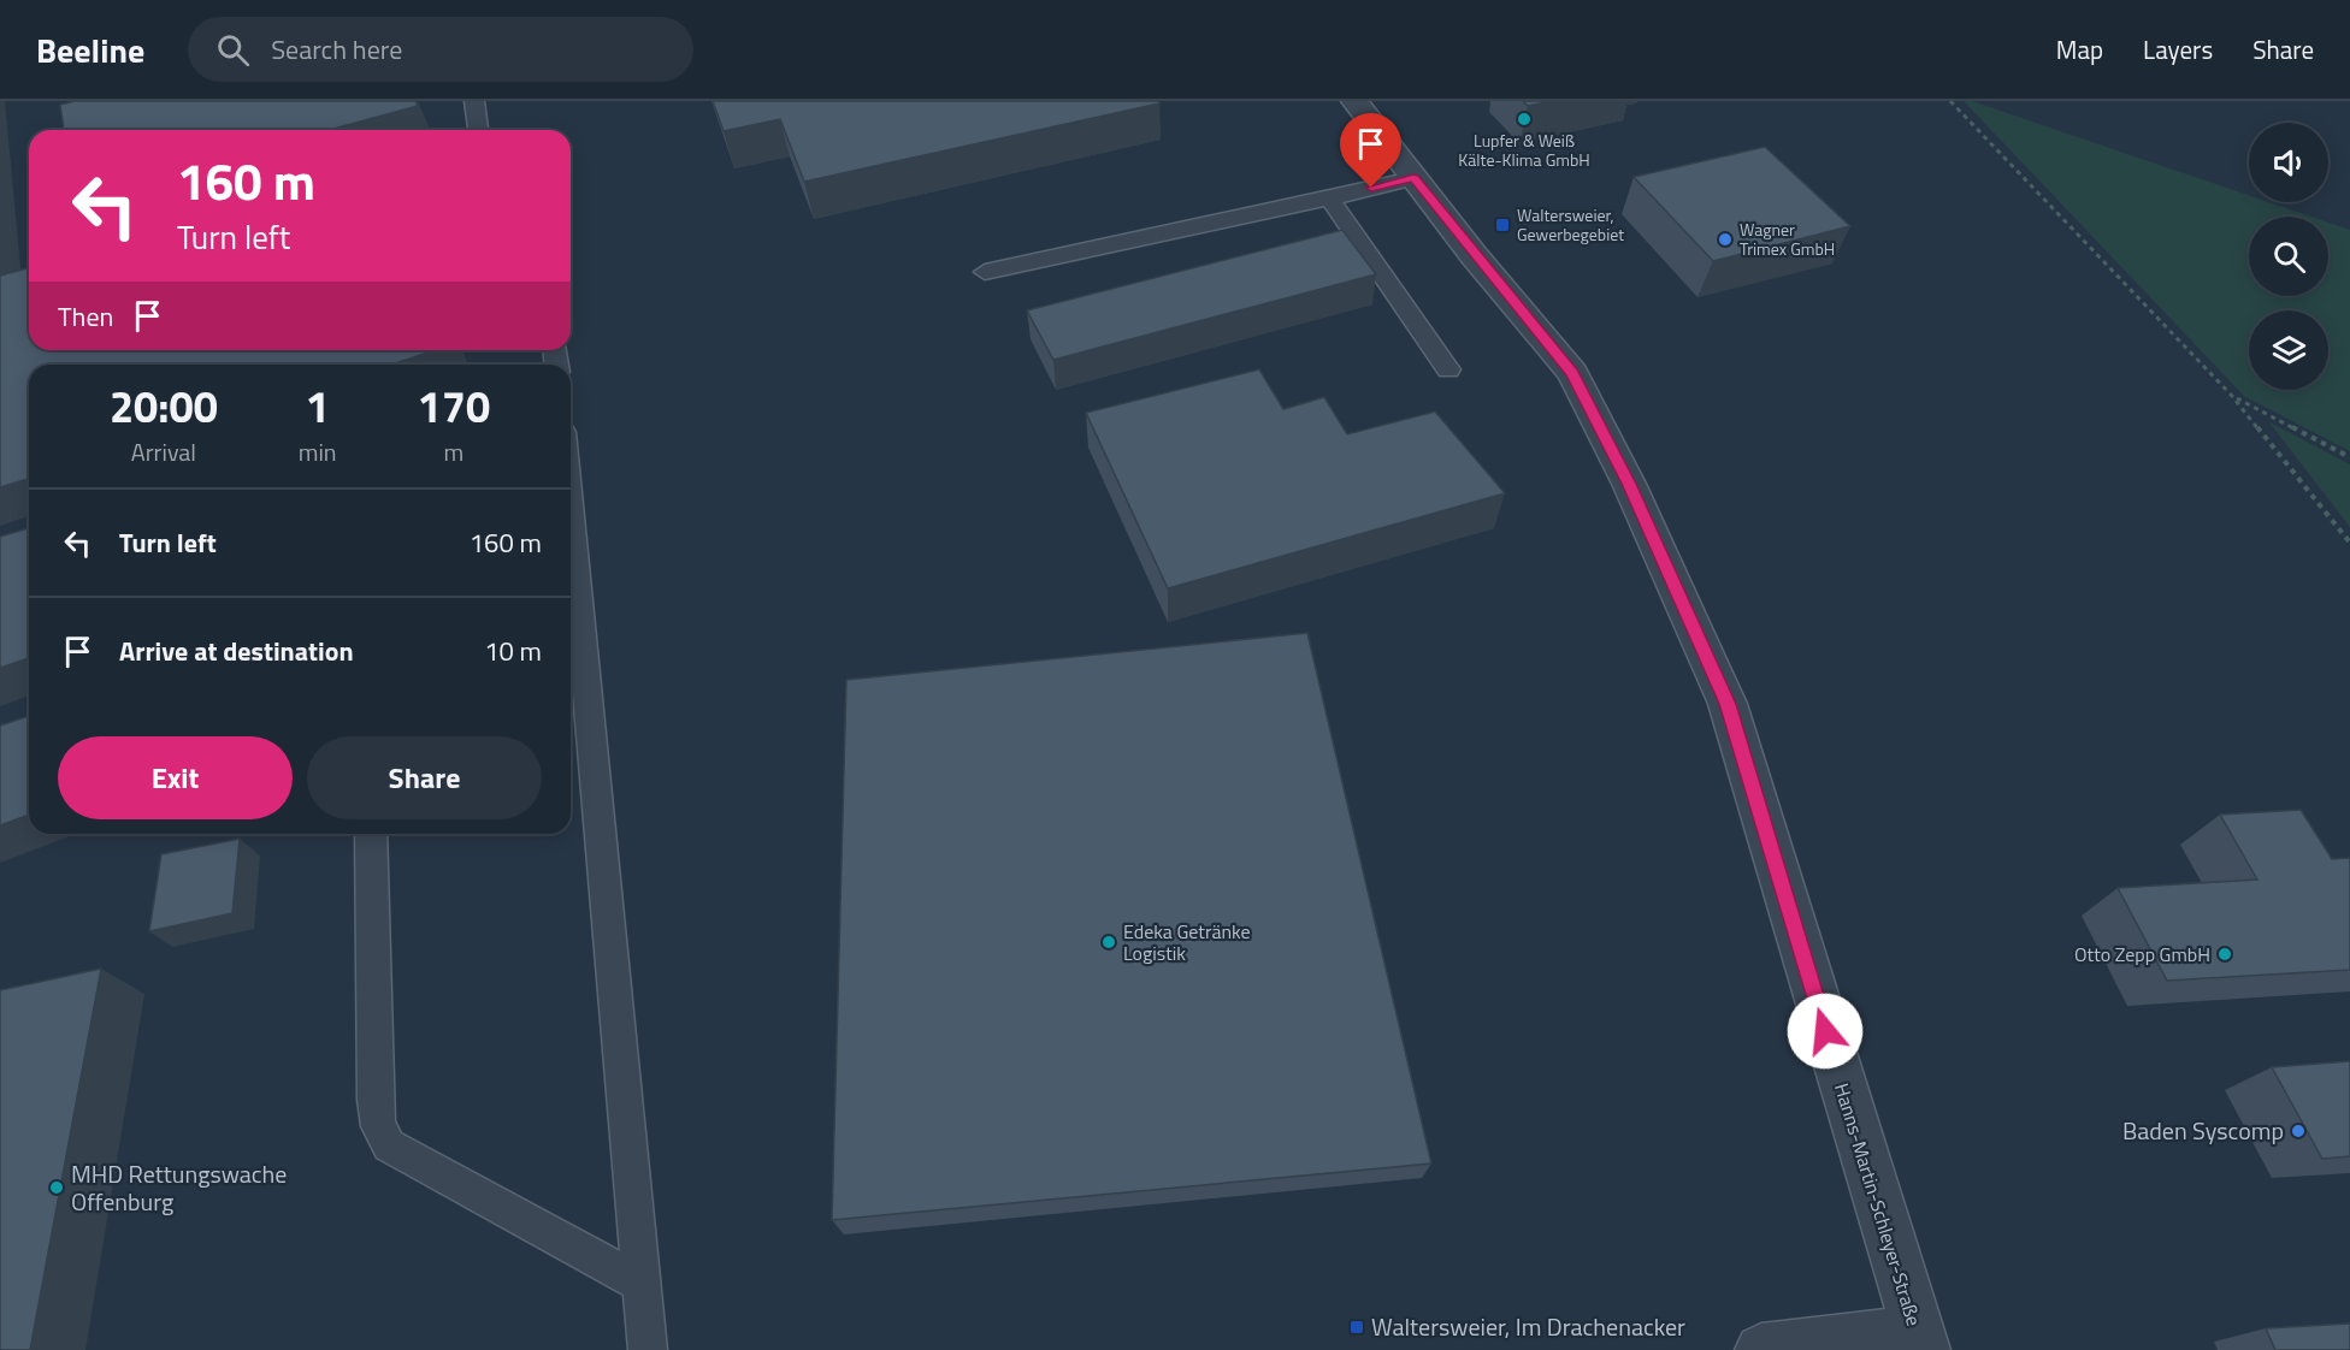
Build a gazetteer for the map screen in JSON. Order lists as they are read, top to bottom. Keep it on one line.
{"streets":{"street":["Hanns-Martin-Schleyer-Straße"]},"places":{"other":["Lupfer & Weiß Kälte-Klima GmbH","Wagner Trimex GmbH","Edeka Getränke Logistik","Otto Zepp GmbH","Baden Syscomp","MHD Rettungswache Offenburg"],"transit":["Waltersweier, Gewerbegebiet","Waltersweier, Im Drachenacker"]},"page":{"header":"Beeline","search":"Search here","nav":["Map","Layers","Share"],"turn":["160 m","Turn left"],"then":"Then","eta":["20:00","Arrival","1","min","170","m"],"list":[{"name":"Turn left","value":"160 m"},{"name":"Arrive at destination","value":"10 m"}],"buttons":["Exit","Share"]}}
